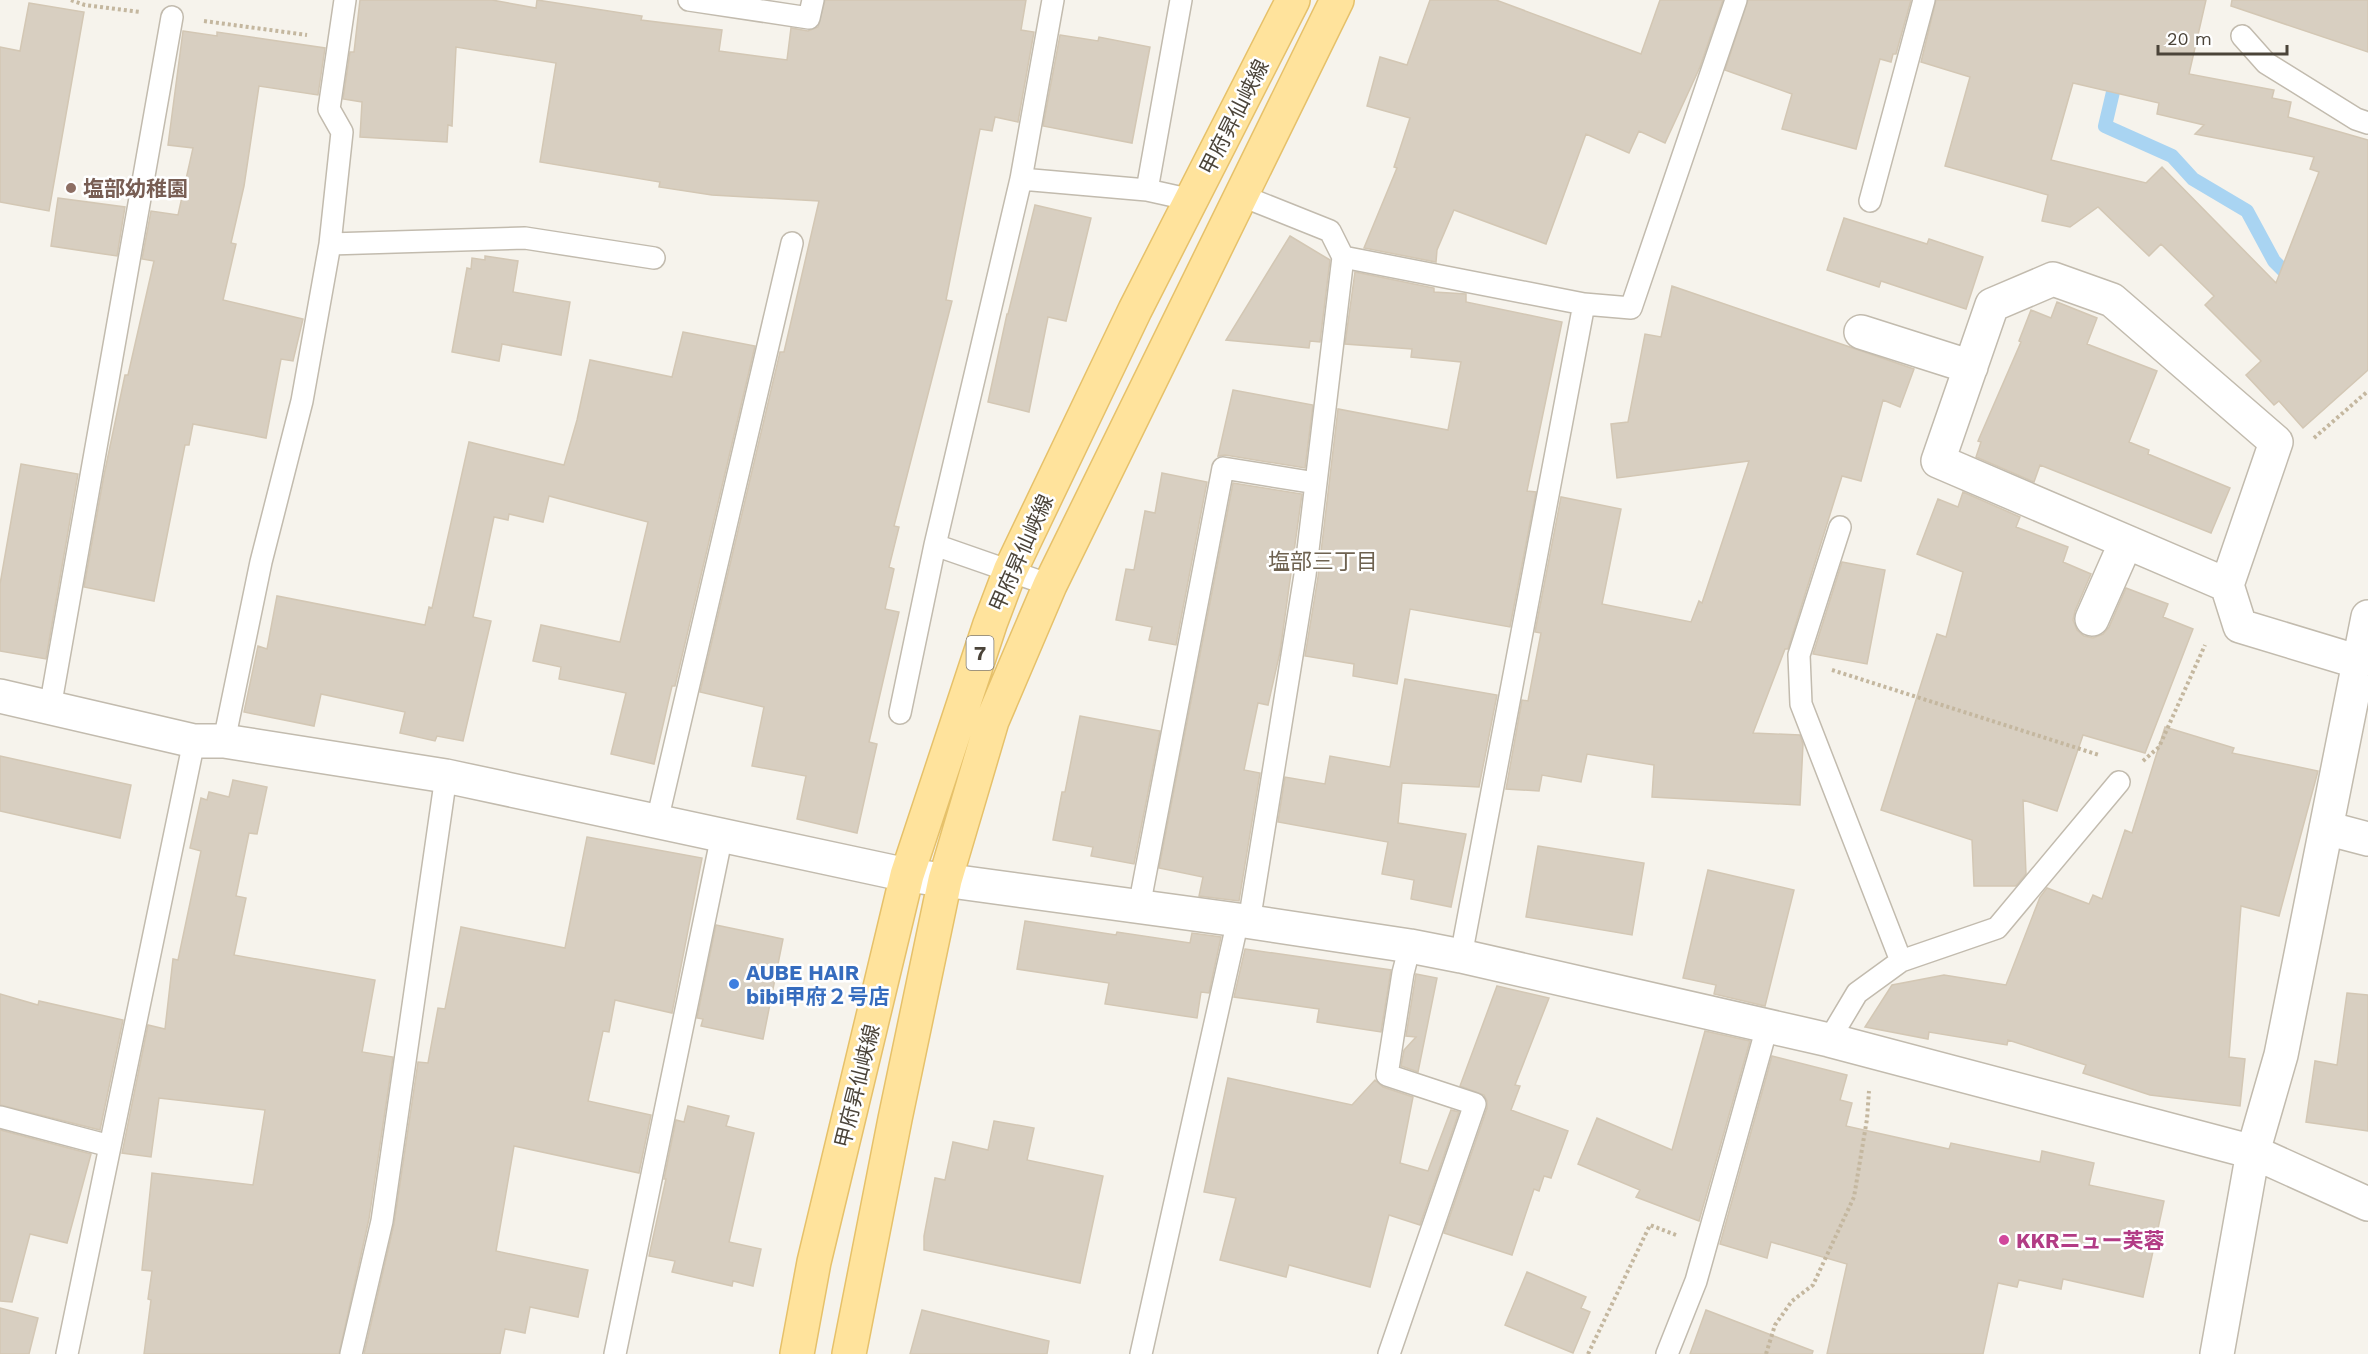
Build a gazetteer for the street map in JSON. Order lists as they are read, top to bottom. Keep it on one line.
{"streets":{"main road":["甲府昇仙峡線","7"]},"districts":["塩部三丁目"],"places":["塩部幼稚園","AUBE HAIR bibi甲府２号店","KKRニュー芙蓉"],"scale_bar":"20 m"}
